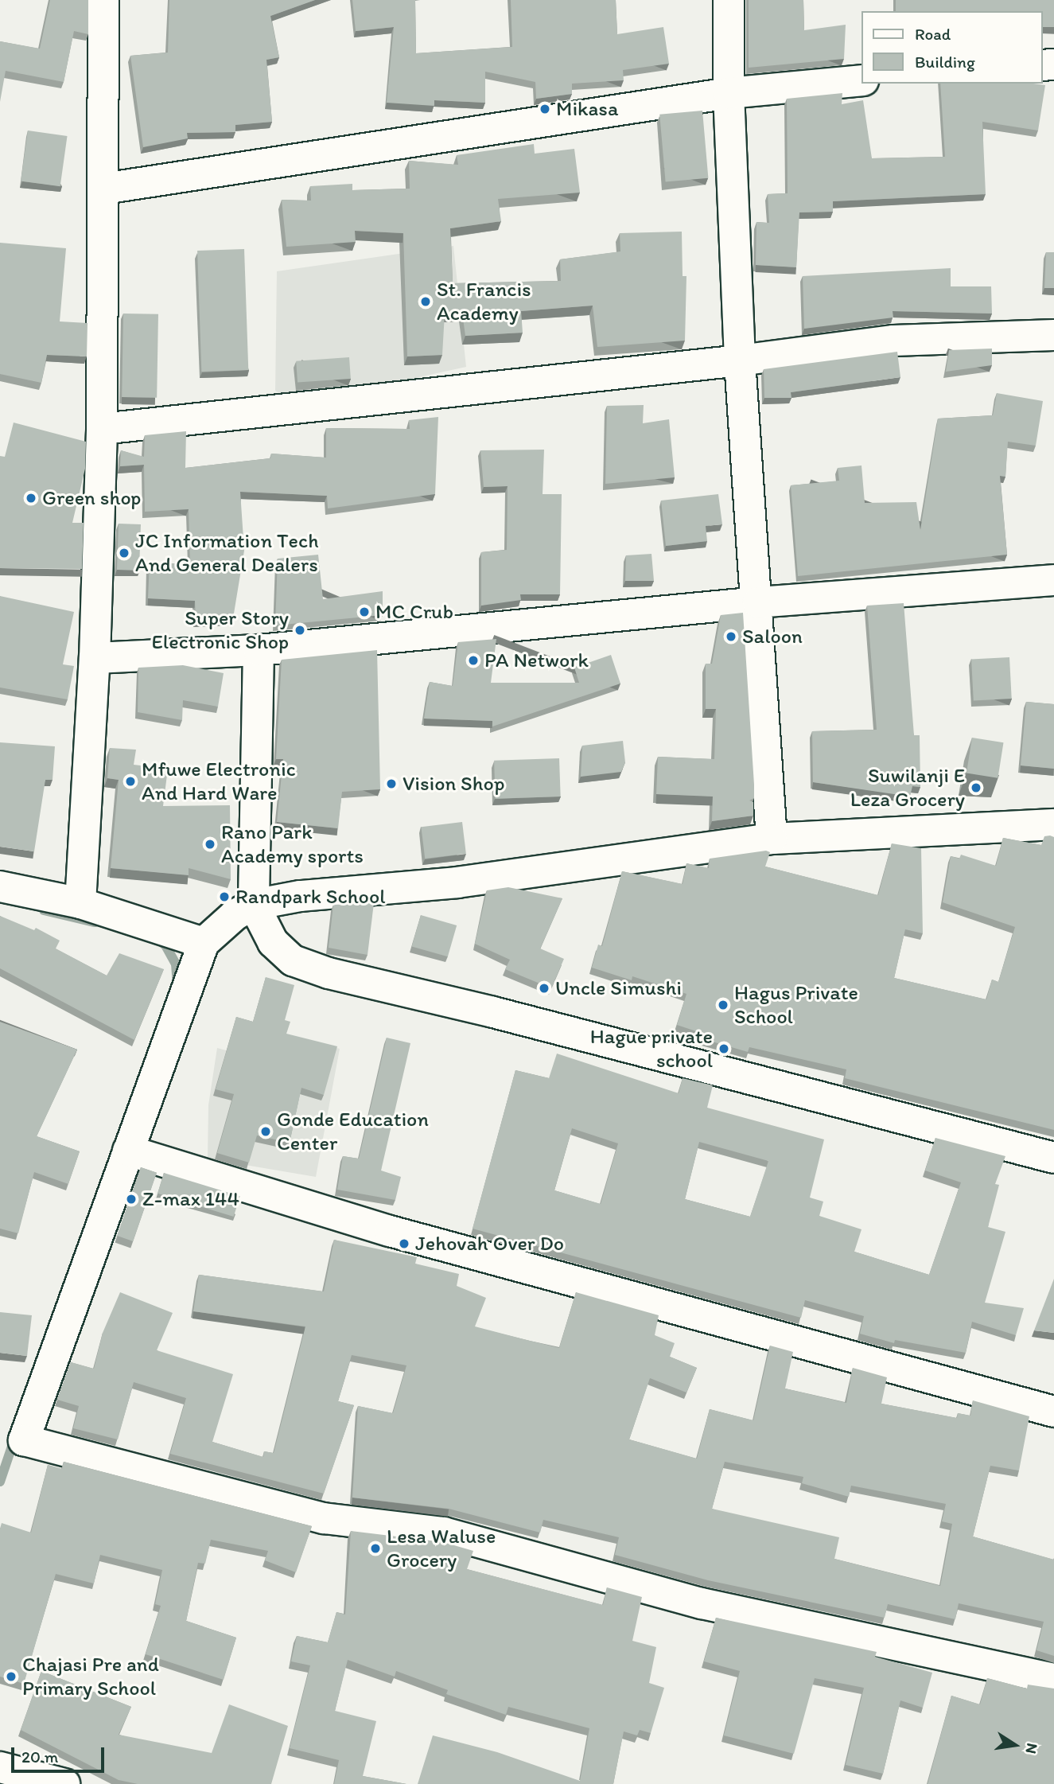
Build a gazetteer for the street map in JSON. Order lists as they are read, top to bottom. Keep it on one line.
{"places":["Mikasa","St. Francis Academy","Green shop","JC Information Tech And General Dealers","MC Crub","Super Story Electronic Shop","Saloon","PA Network","Mfuwe Electronic And Hard Ware","Vision Shop","Suwilanji E Leza Grocery","Rano Park Academy sports","Randpark School","Uncle Simushi","Hagus Private School","Hague private school","Gonde Education Center","Z-max 144","Jehovah Over Do","Lesa Waluse Grocery","Chajasi Pre and Primary School"],"legend":["Road","Building"],"scale_bar":"20 m","north":"right"}
